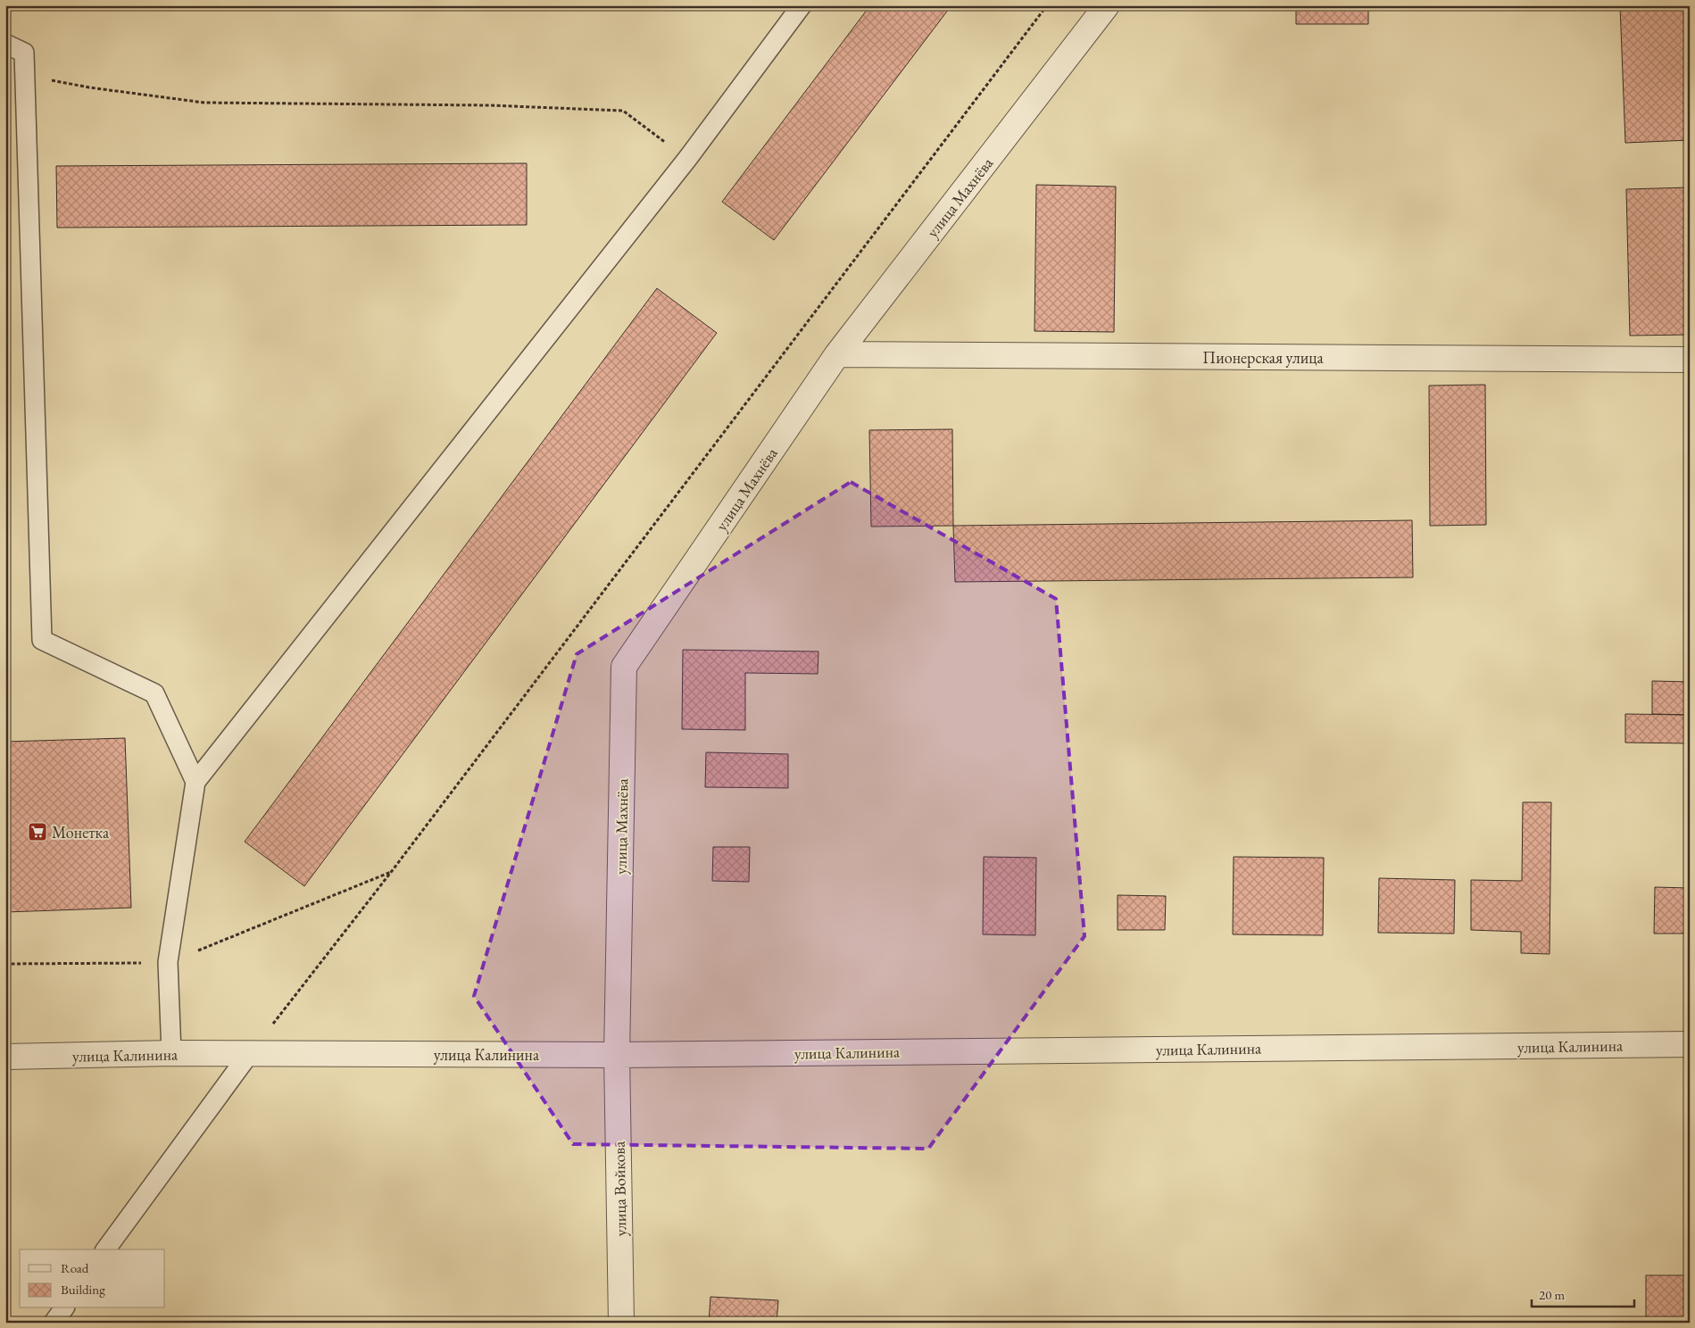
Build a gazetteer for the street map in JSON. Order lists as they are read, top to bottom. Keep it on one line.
{"streets":{"street":["улица Махнёва","Пионерская улица","улица Калинина","улица Войкова"]},"crossings":[["улица Махнёва","Пионерская улица"],["улица Махнёва","улица Калинина"],["улица Махнёва","улица Войкова"],["улица Калинина","улица Войкова"]],"places":{"supermarket":["Монетка"]},"legend":["Road","Building"],"scale_bar":"20 m"}
